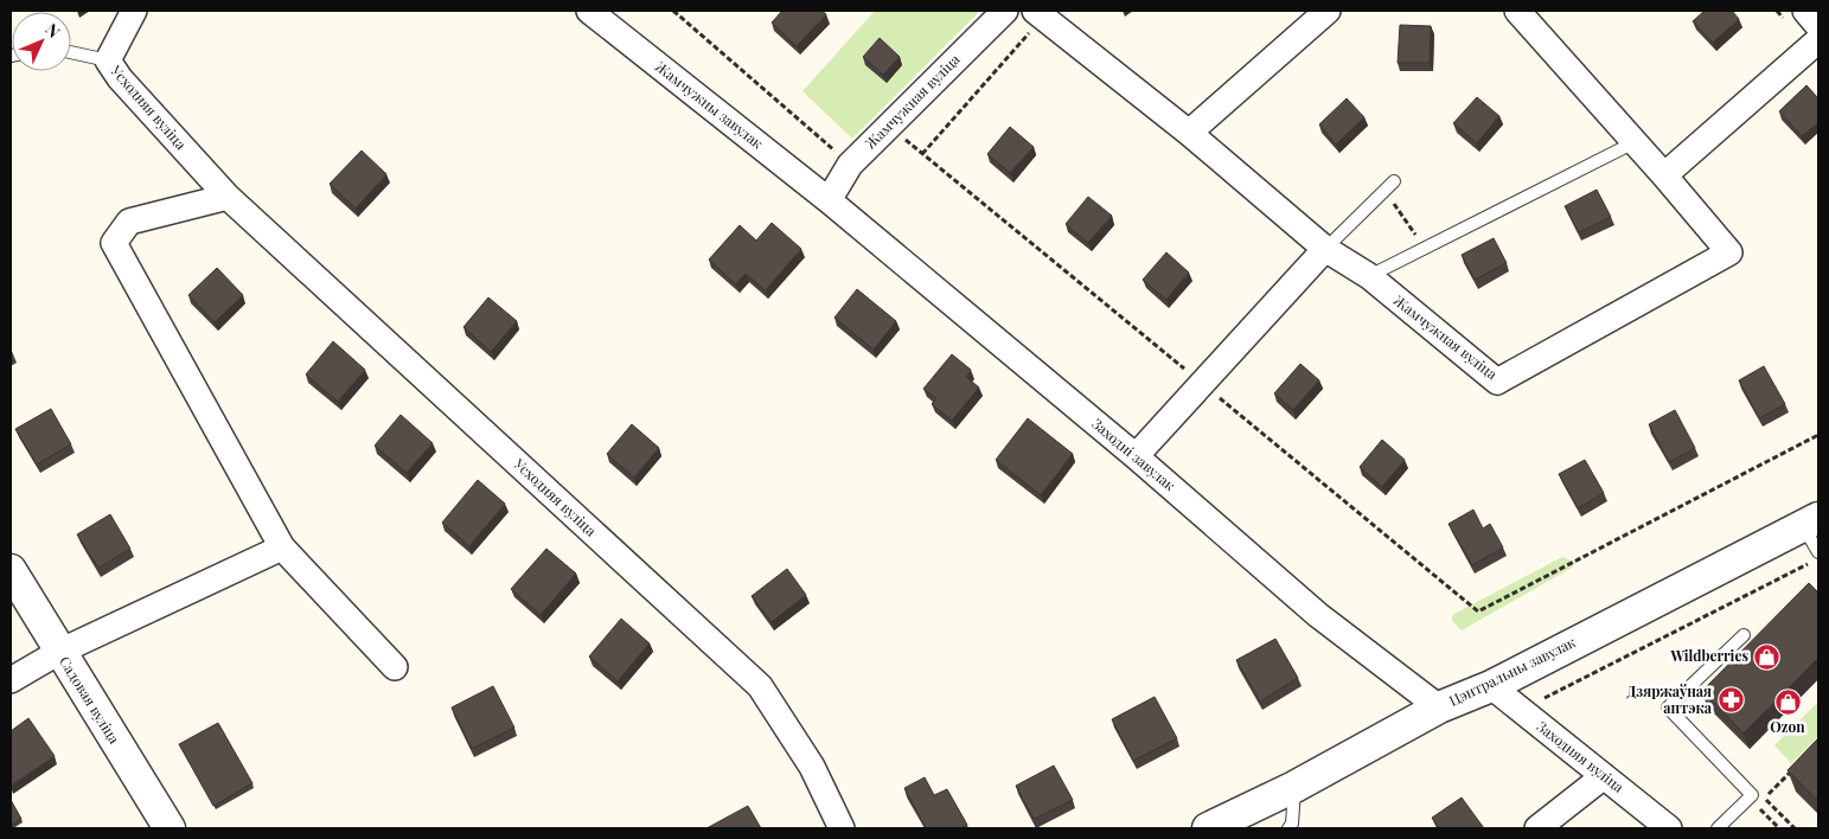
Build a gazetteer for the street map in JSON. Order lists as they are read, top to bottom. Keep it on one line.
{"streets":{"street":["Жамчужная вуліца","Жамчужны завулак","Усходняя вуліца","Заходні завулак","Цэнтральны завулак","Садовая вуліца","Заходняя вуліца"]},"crossings":[["Жамчужная вуліца","Жамчужны завулак"],["Жамчужная вуліца","Заходні завулак"],["Жамчужны завулак","Заходні завулак"],["Заходні завулак","Цэнтральны завулак"],["Цэнтральны завулак","Заходняя вуліца"]],"places":{"shop":["Wildberries","Ozon"],"pharmacy":["Дзяржаўная аптэка"]},"north":"top right"}
